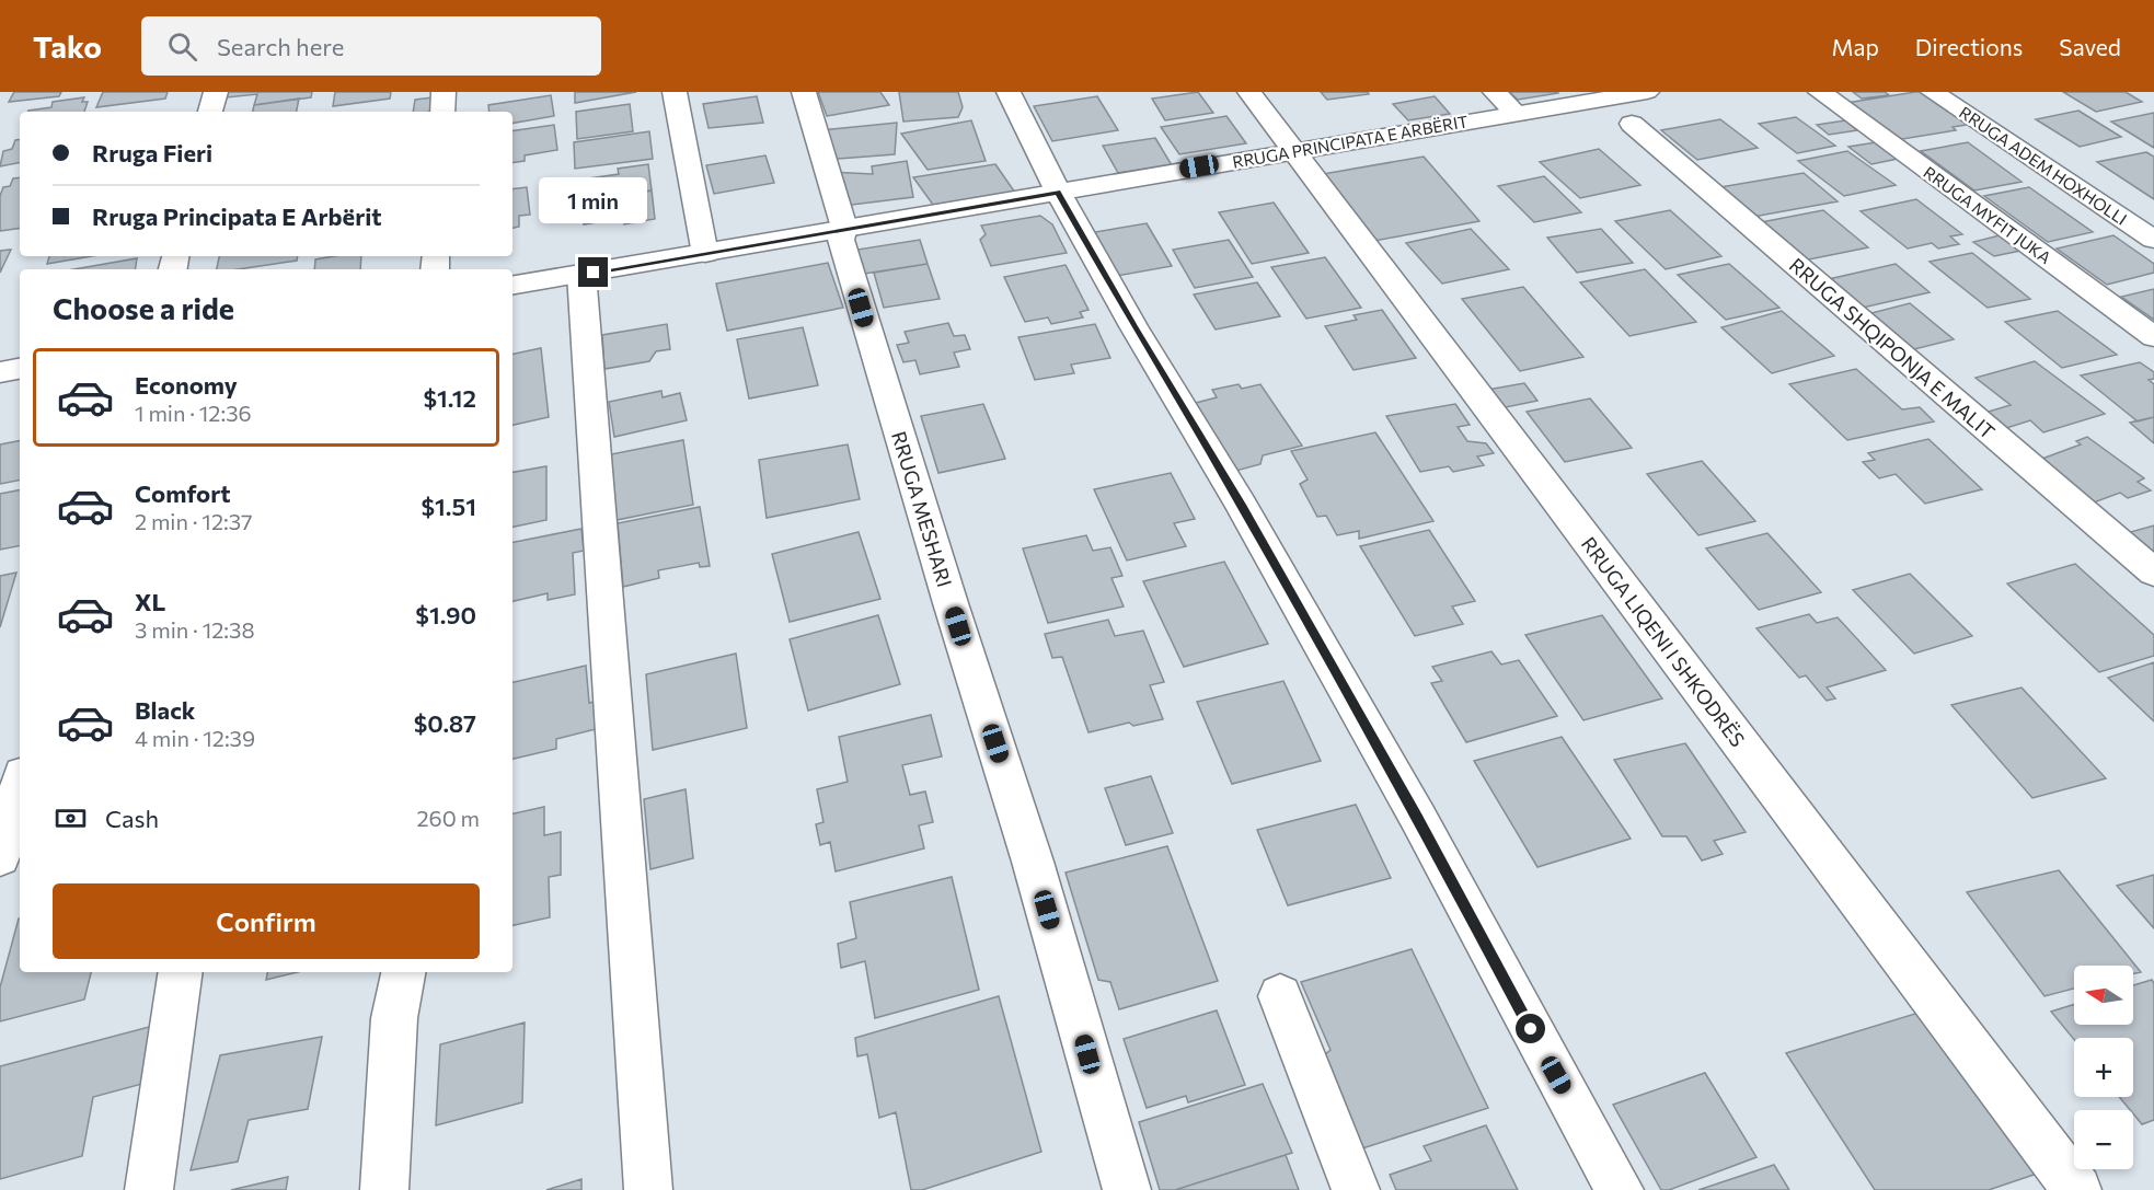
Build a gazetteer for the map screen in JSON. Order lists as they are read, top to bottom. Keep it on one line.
{"streets":{"street":["RRUGA PRINCIPATA E ARBËRIT","RRUGA ADEM HOXHOLLI","RRUGA MYFIT JUKA","RRUGA SHQIPONJA E MALIT","RRUGA MESHARI","RRUGA LIQENI I SHKODRËS"]},"crossings":[["RRUGA PRINCIPATA E ARBËRIT","RRUGA MESHARI"],["RRUGA PRINCIPATA E ARBËRIT","RRUGA LIQENI I SHKODRËS"]],"north":"left","page":{"header":"Tako","search":"Search here","nav":["Map","Directions","Saved"],"banner":["Rruga Fieri","Rruga Principata E Arbërit"],"bubble":"1 min","heading":"Choose a ride","list":[{"name":"Economy","note":"1 min · 12:36","value":"$1.12"},{"name":"Comfort","note":"2 min · 12:37","value":"$1.51"},{"name":"XL","note":"3 min · 12:38","value":"$1.90"},{"name":"Black","note":"4 min · 12:39","value":"$0.87"}],"pay":["Cash","260 m"],"buttons":"Confirm","map_buttons":["+","−"]}}
